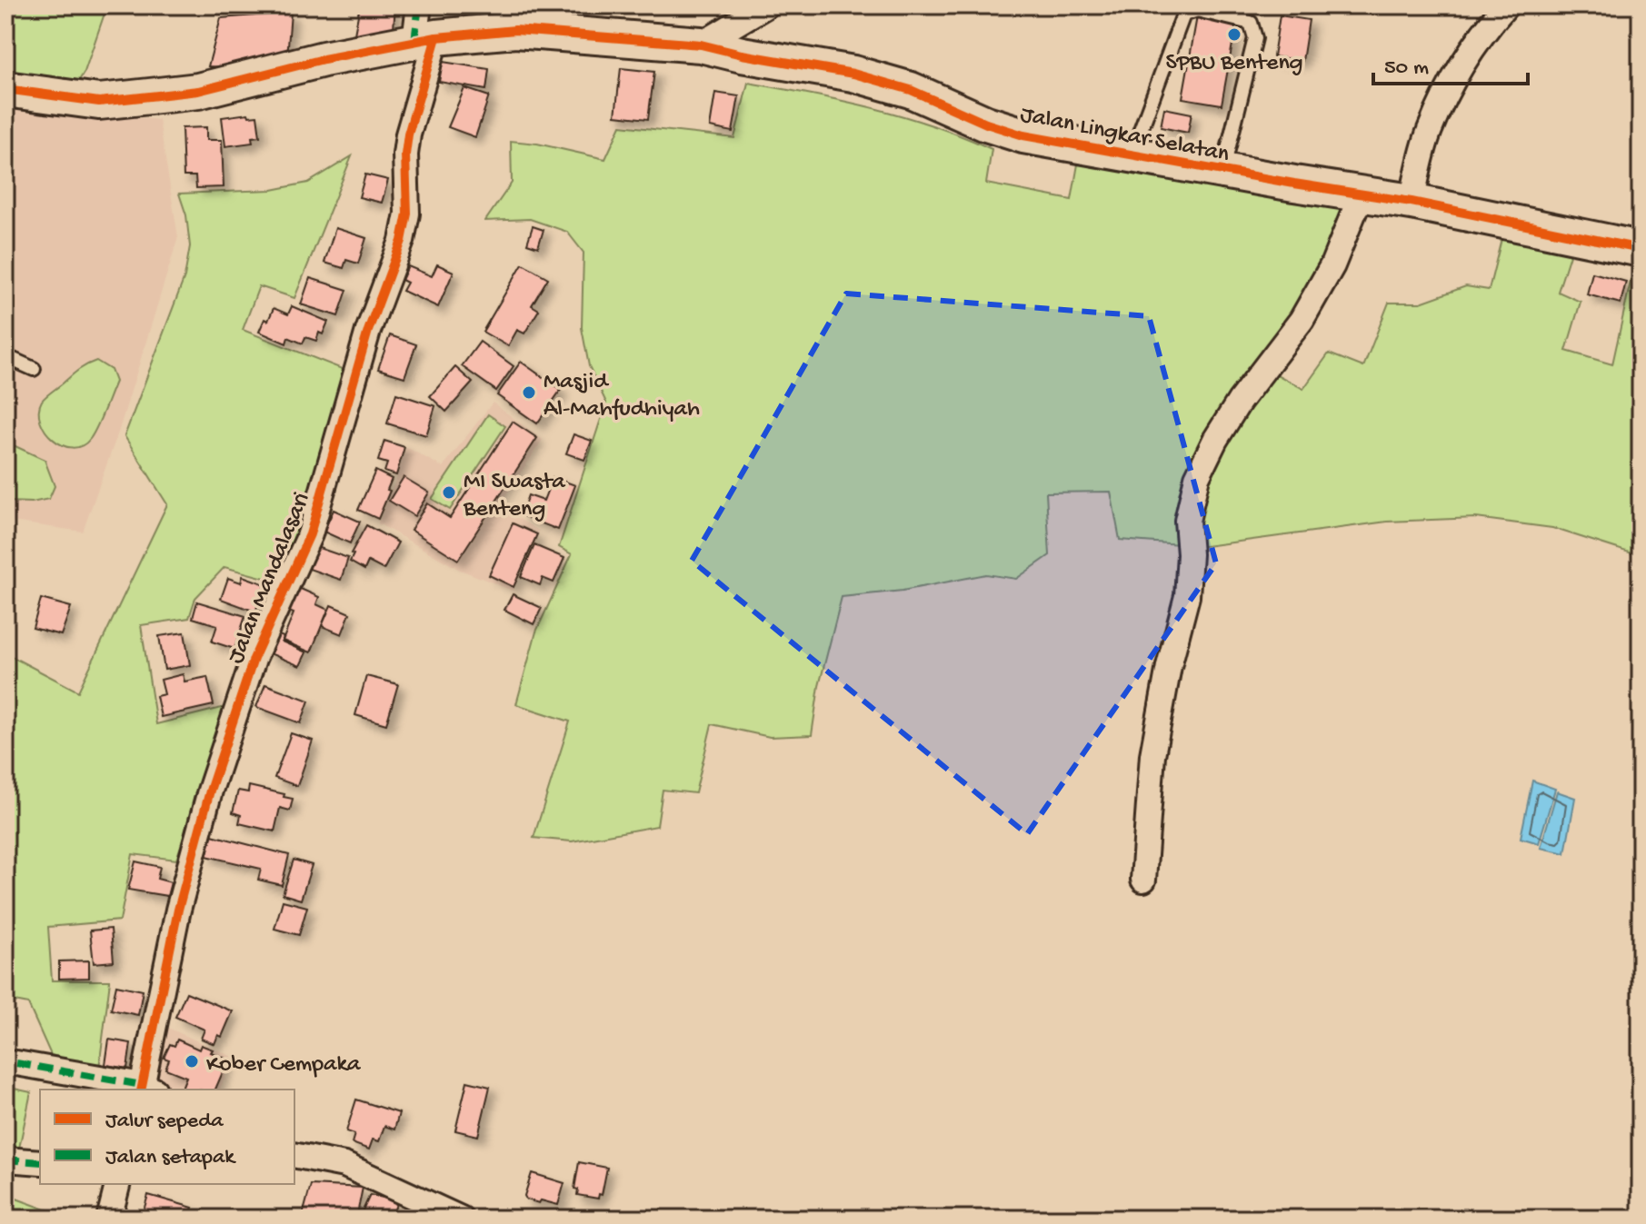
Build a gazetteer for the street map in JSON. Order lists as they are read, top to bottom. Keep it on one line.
{"streets":{"street":["Jalan Lingkar Selatan","Jalan Mandalasari"]},"crossings":[["Jalan Lingkar Selatan","Jalan Mandalasari"]],"places":["SPBU Benteng","Masjid Al-Mahfudhiyah","MI Swasta Benteng","Kober Cempaka"],"legend":["Jalur sepeda","Jalan setapak"],"scale_bar":"50 m"}
